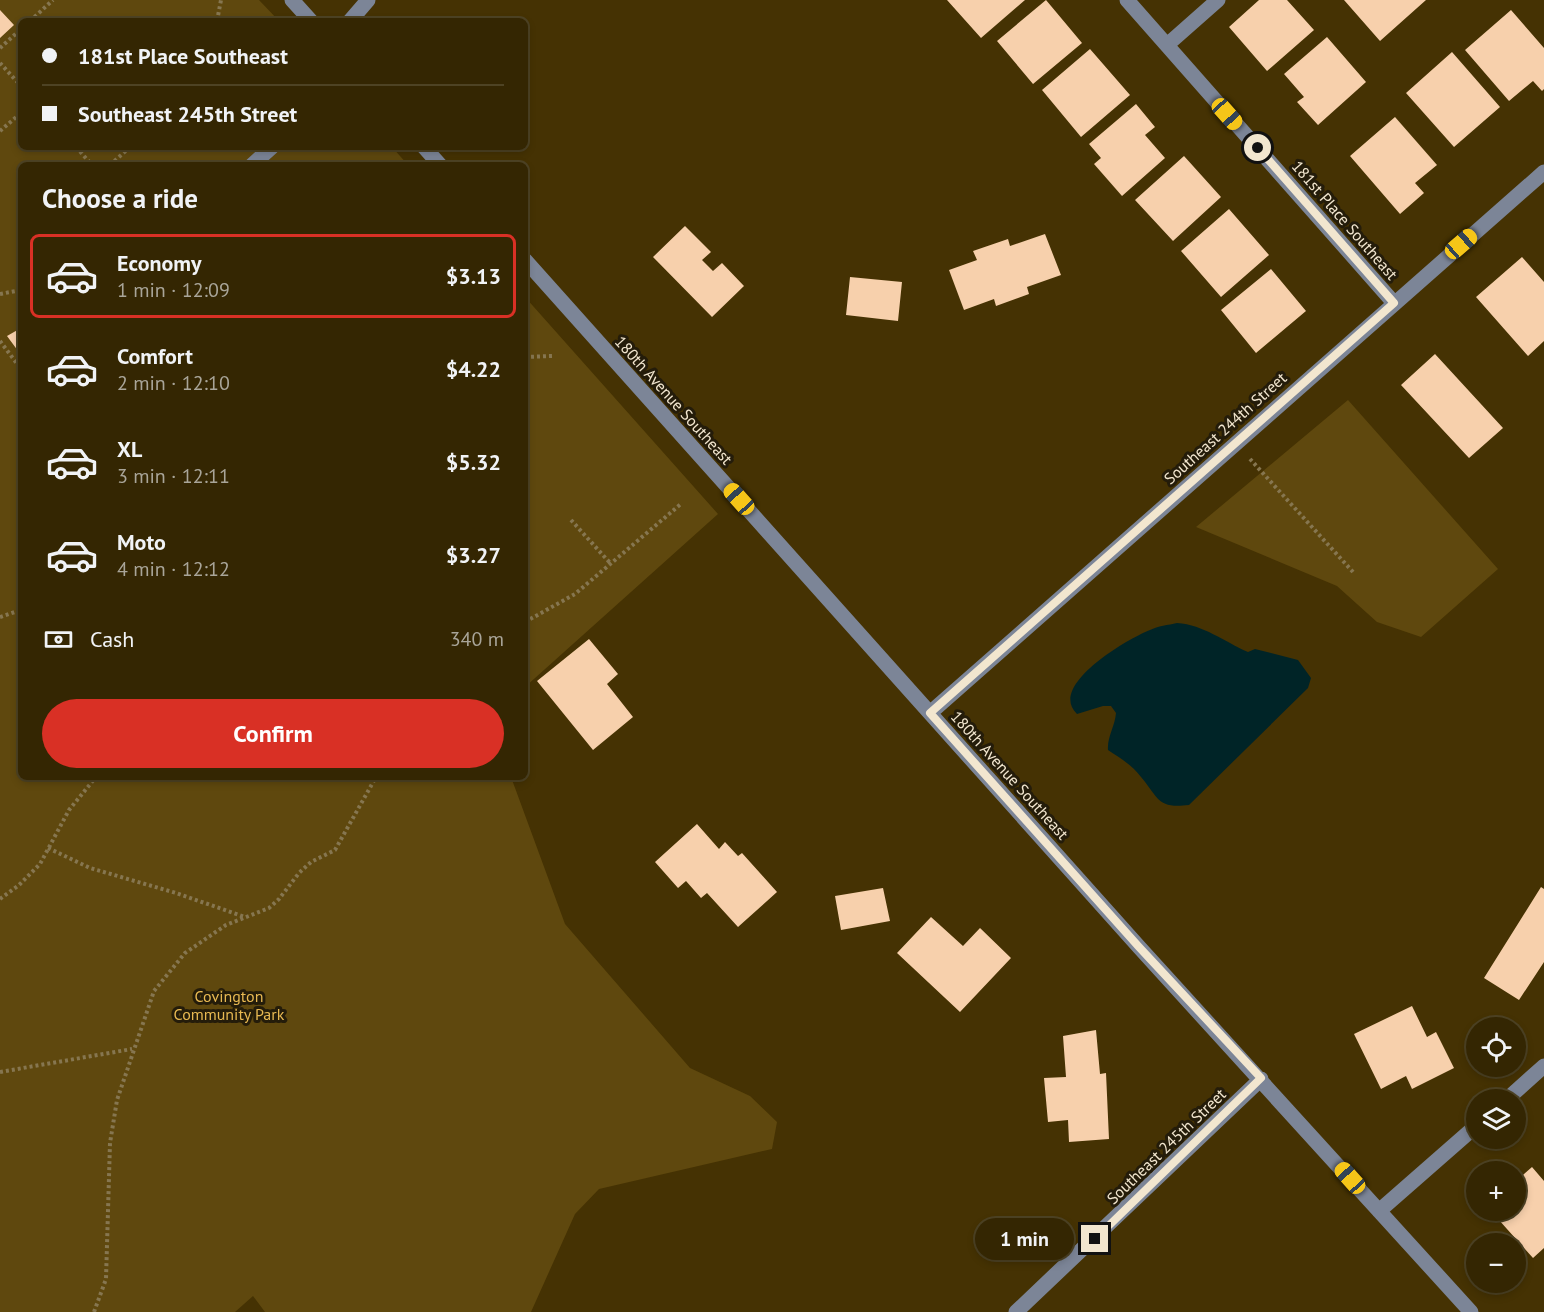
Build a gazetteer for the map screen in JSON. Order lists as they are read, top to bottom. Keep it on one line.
{"streets":{"street":["181st Place Southeast","180th Avenue Southeast","Southeast 244th Street","Southeast 245th Street"]},"crossings":[["181st Place Southeast","Southeast 244th Street"],["180th Avenue Southeast","Southeast 244th Street"],["180th Avenue Southeast","Southeast 245th Street"]],"parks":["Covington Community Park"],"page":{"banner":["181st Place Southeast","Southeast 245th Street"],"heading":"Choose a ride","list":[{"name":"Economy","note":"1 min · 12:09","value":"$3.13"},{"name":"Comfort","note":"2 min · 12:10","value":"$4.22"},{"name":"XL","note":"3 min · 12:11","value":"$5.32"},{"name":"Moto","note":"4 min · 12:12","value":"$3.27"}],"pay":["Cash","340 m"],"buttons":"Confirm","map_buttons":["+","−"],"bubble":"1 min"}}
